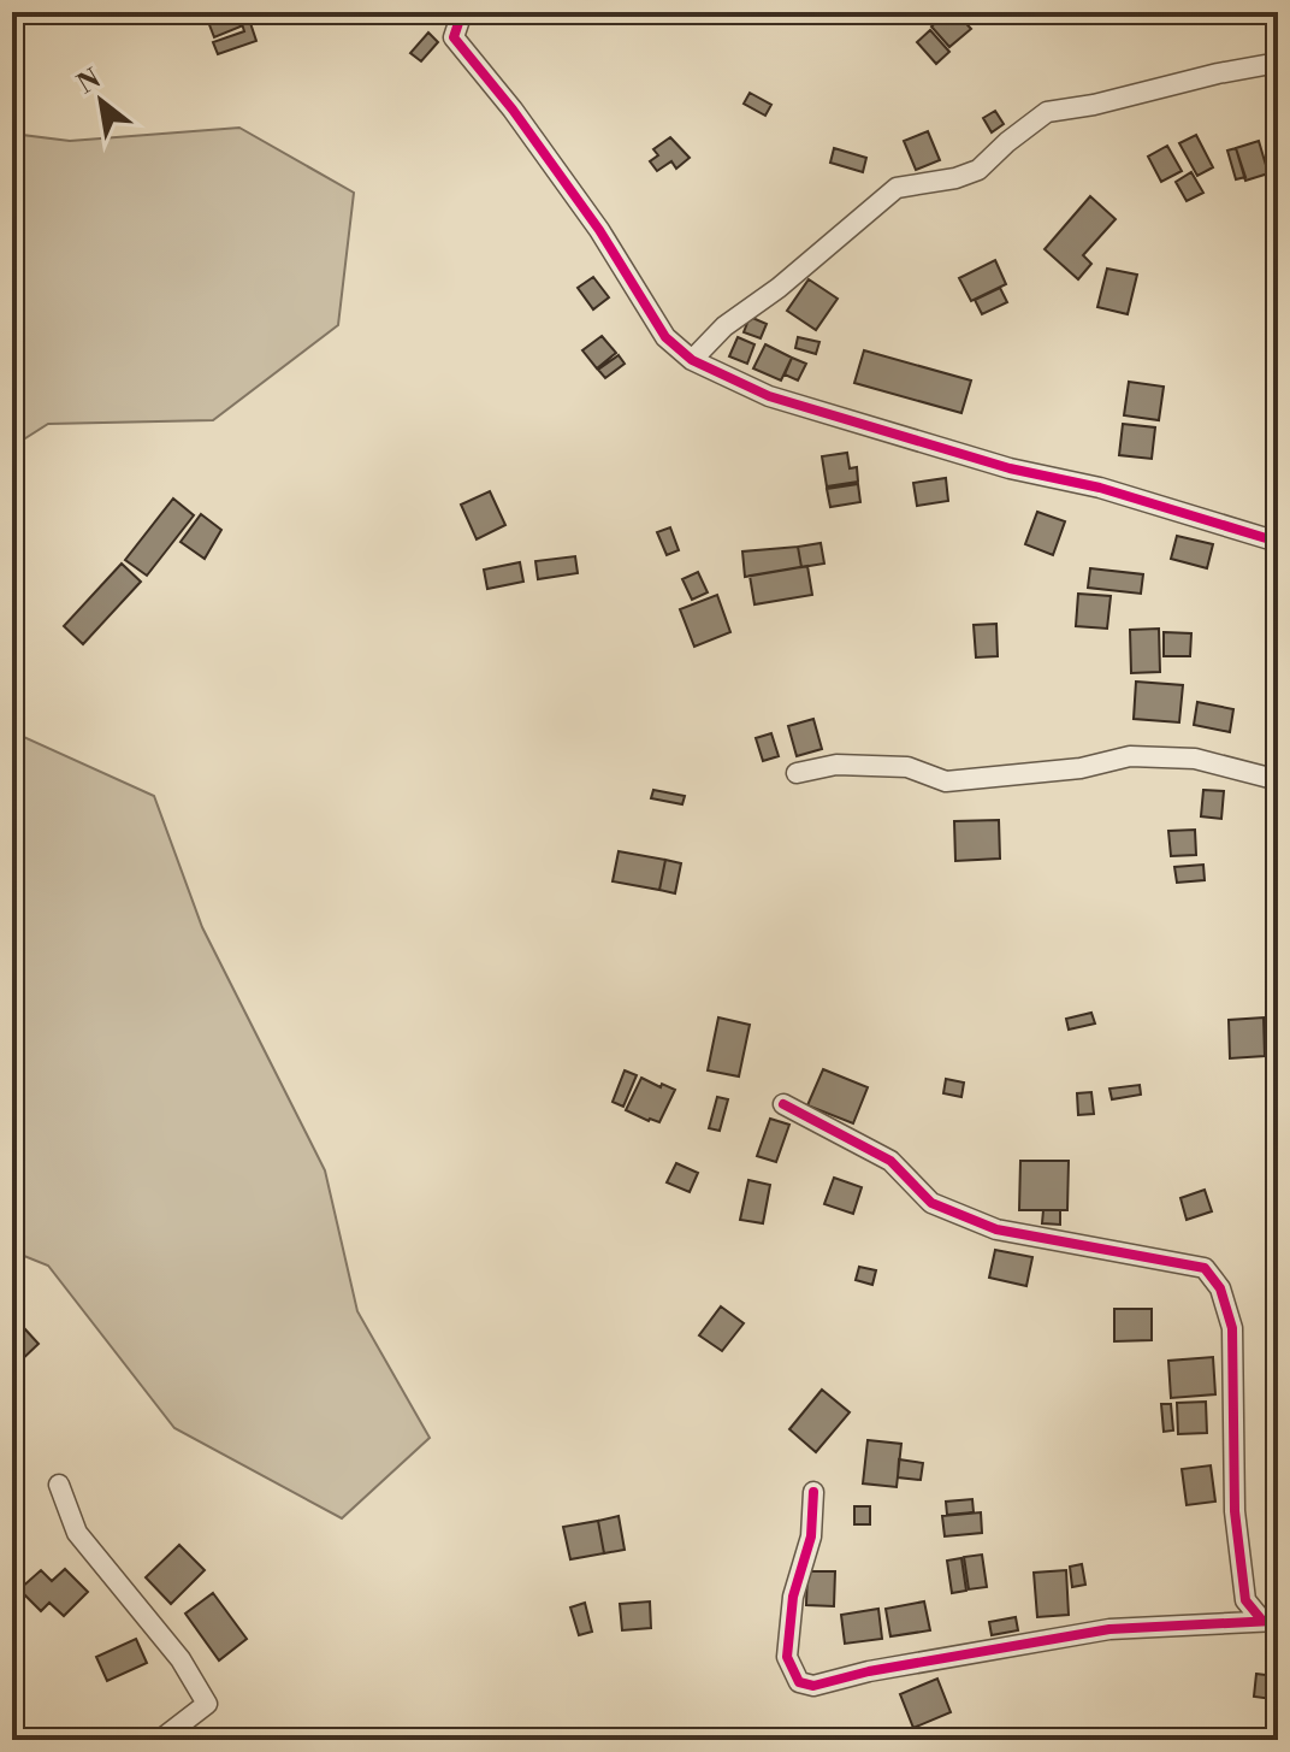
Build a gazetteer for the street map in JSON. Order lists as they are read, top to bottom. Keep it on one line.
{"north":"top left"}
